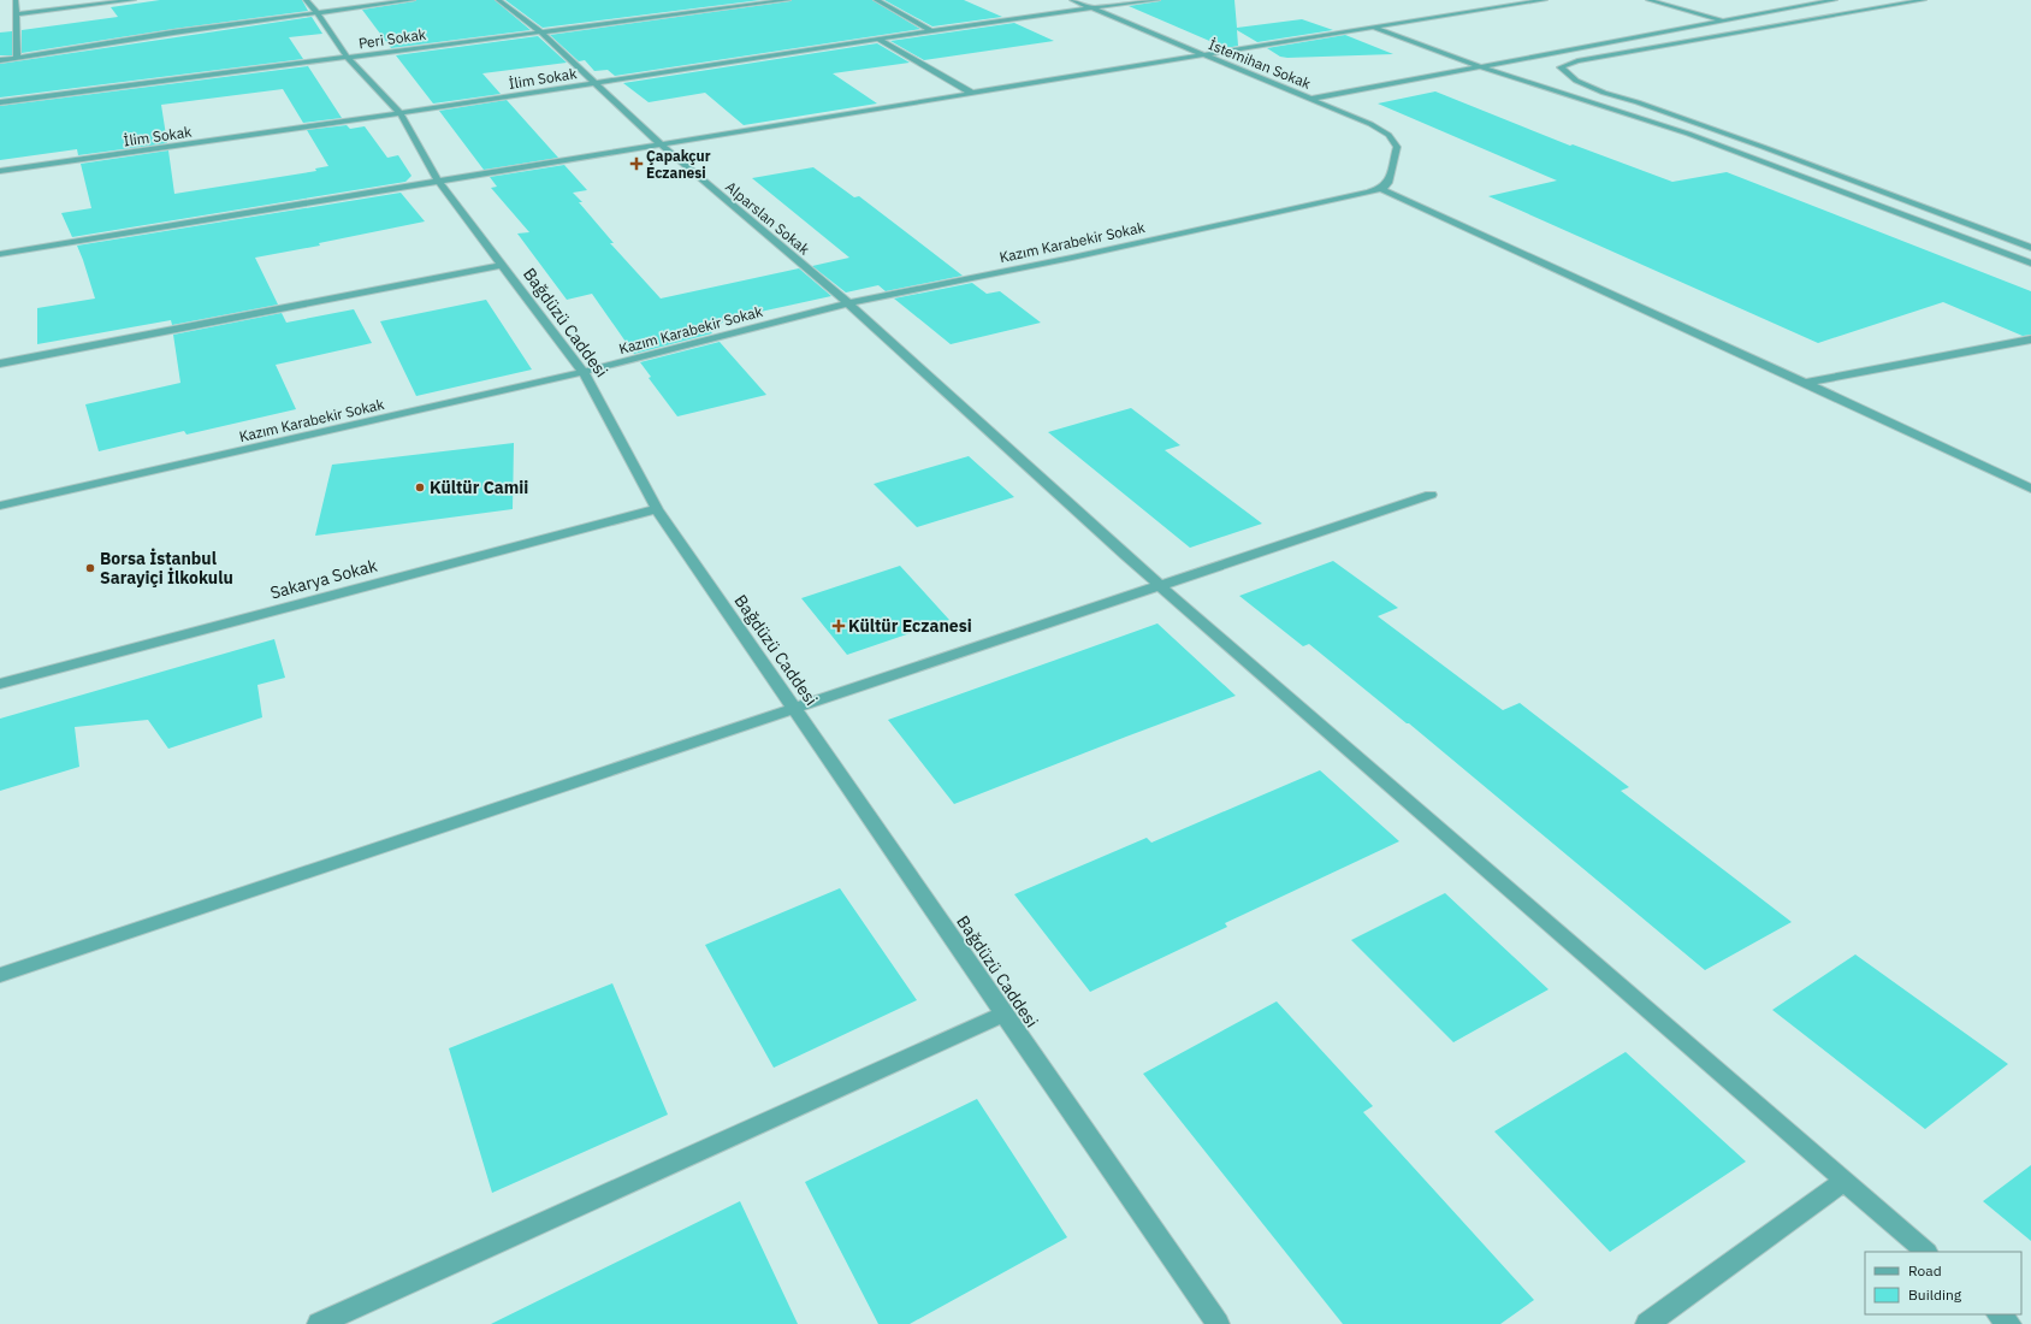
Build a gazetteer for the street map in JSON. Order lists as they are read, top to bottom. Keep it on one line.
{"streets":{"street":["Peri Sokak","İstemihan Sokak","İlim Sokak","Alparslan Sokak","Kazım Karabekir Sokak","Bağdüzü Caddesi","Sakarya Sokak"]},"crossings":[["Peri Sokak","Alparslan Sokak"],["Peri Sokak","Bağdüzü Caddesi"],["İstemihan Sokak","İlim Sokak"],["İstemihan Sokak","Kazım Karabekir Sokak"],["İlim Sokak","Alparslan Sokak"],["İlim Sokak","Bağdüzü Caddesi"],["Alparslan Sokak","Kazım Karabekir Sokak"],["Kazım Karabekir Sokak","Bağdüzü Caddesi"],["Bağdüzü Caddesi","Sakarya Sokak"]],"places":{"health":["Çapakçur Eczanesi","Kültür Eczanesi"],"other":["Kültür Camii","Borsa İstanbul Sarayiçi İlkokulu"]},"legend":["Road","Building"]}
